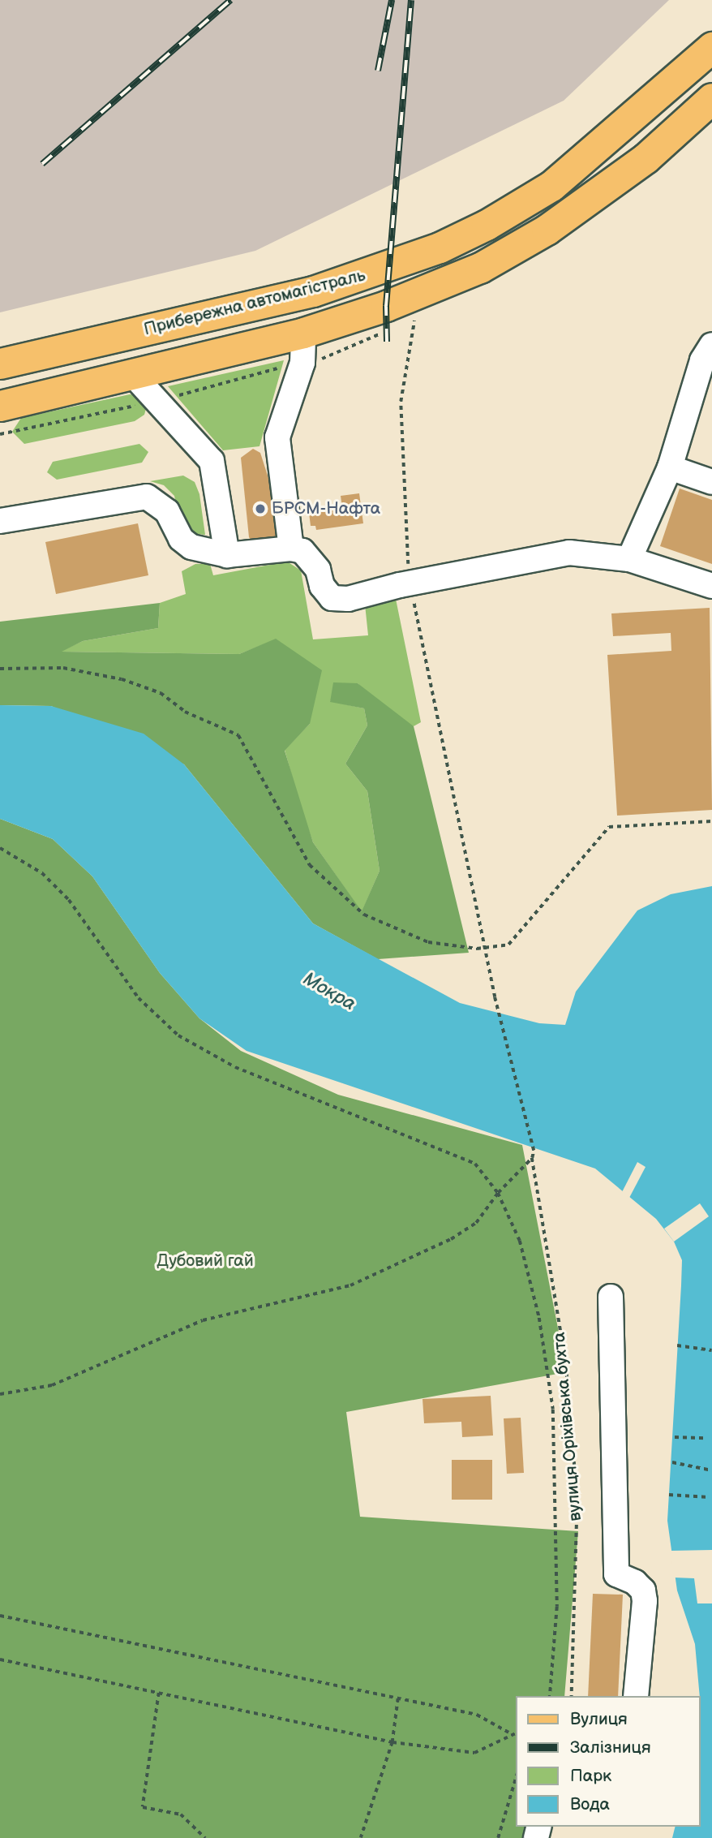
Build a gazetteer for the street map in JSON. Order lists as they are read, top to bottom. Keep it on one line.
{"streets":{"main road":["Прибережна автомагістраль"],"path":["вулиця Оріхівська бухта"]},"water":["Мокра"],"parks":["Дубовий гай"],"places":["БРСМ-Нафта"],"legend":["Вулиця","Залізниця","Парк","Вода"]}
